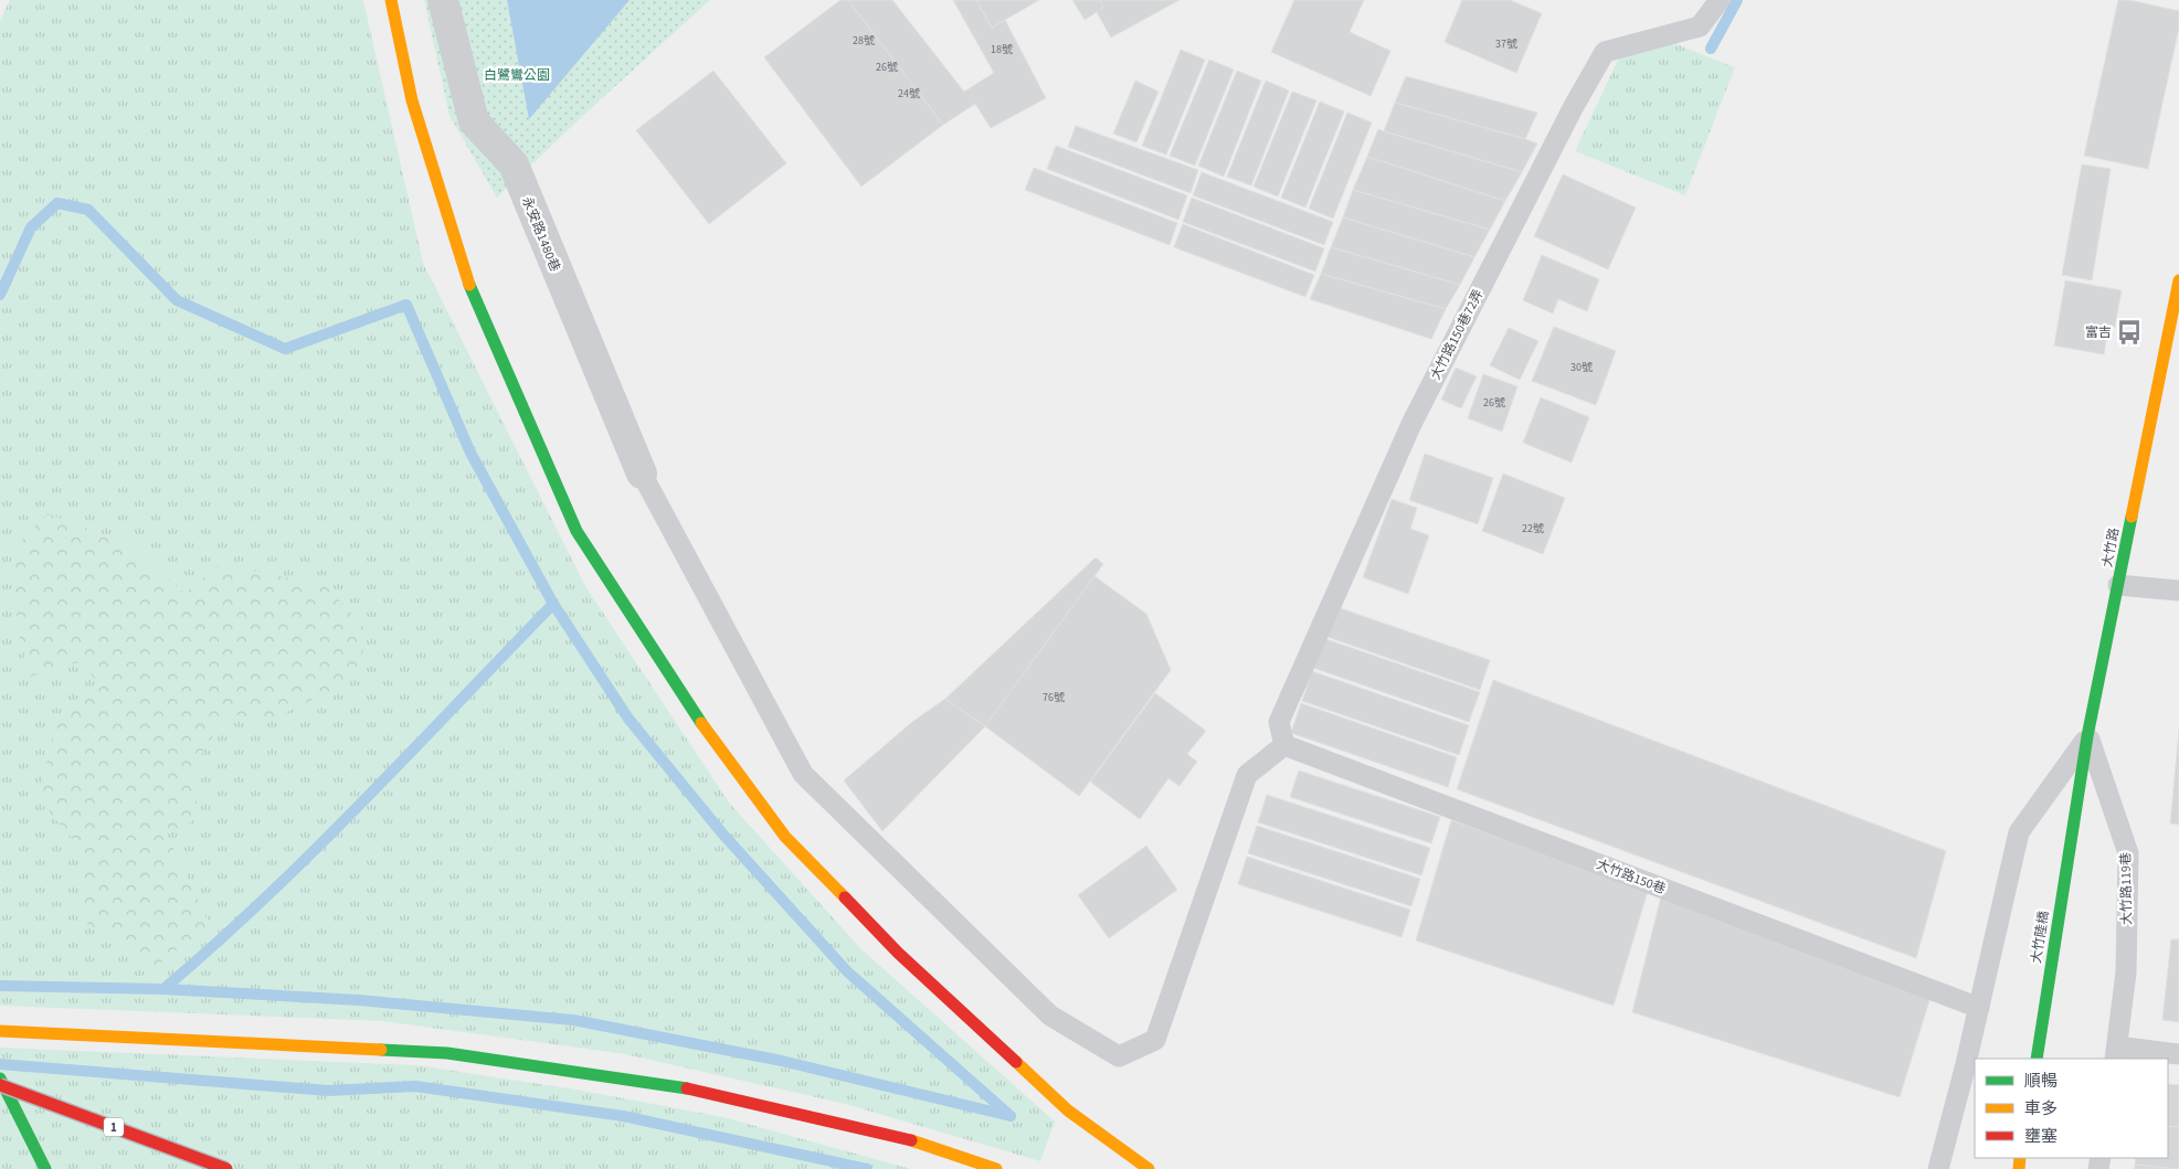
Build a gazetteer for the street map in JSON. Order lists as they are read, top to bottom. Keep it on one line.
{"streets":{"main road":["大竹路","大竹陸橋","1"],"street":["永安路1480巷"],"lane":["大竹路150巷72弄","大竹路150巷","大竹路119巷"]},"crossings":[["大竹路150巷72弄","大竹路150巷"],["大竹路","大竹路119巷"],["大竹路","大竹陸橋"]],"parks":["白鷺鸞公園"],"places":{"bus stop":["富吉"]},"house_numbers":["28號","37號","18號","26號","24號","30號","26號","22號","76號"],"legend":["順暢","車多","壅塞"]}
